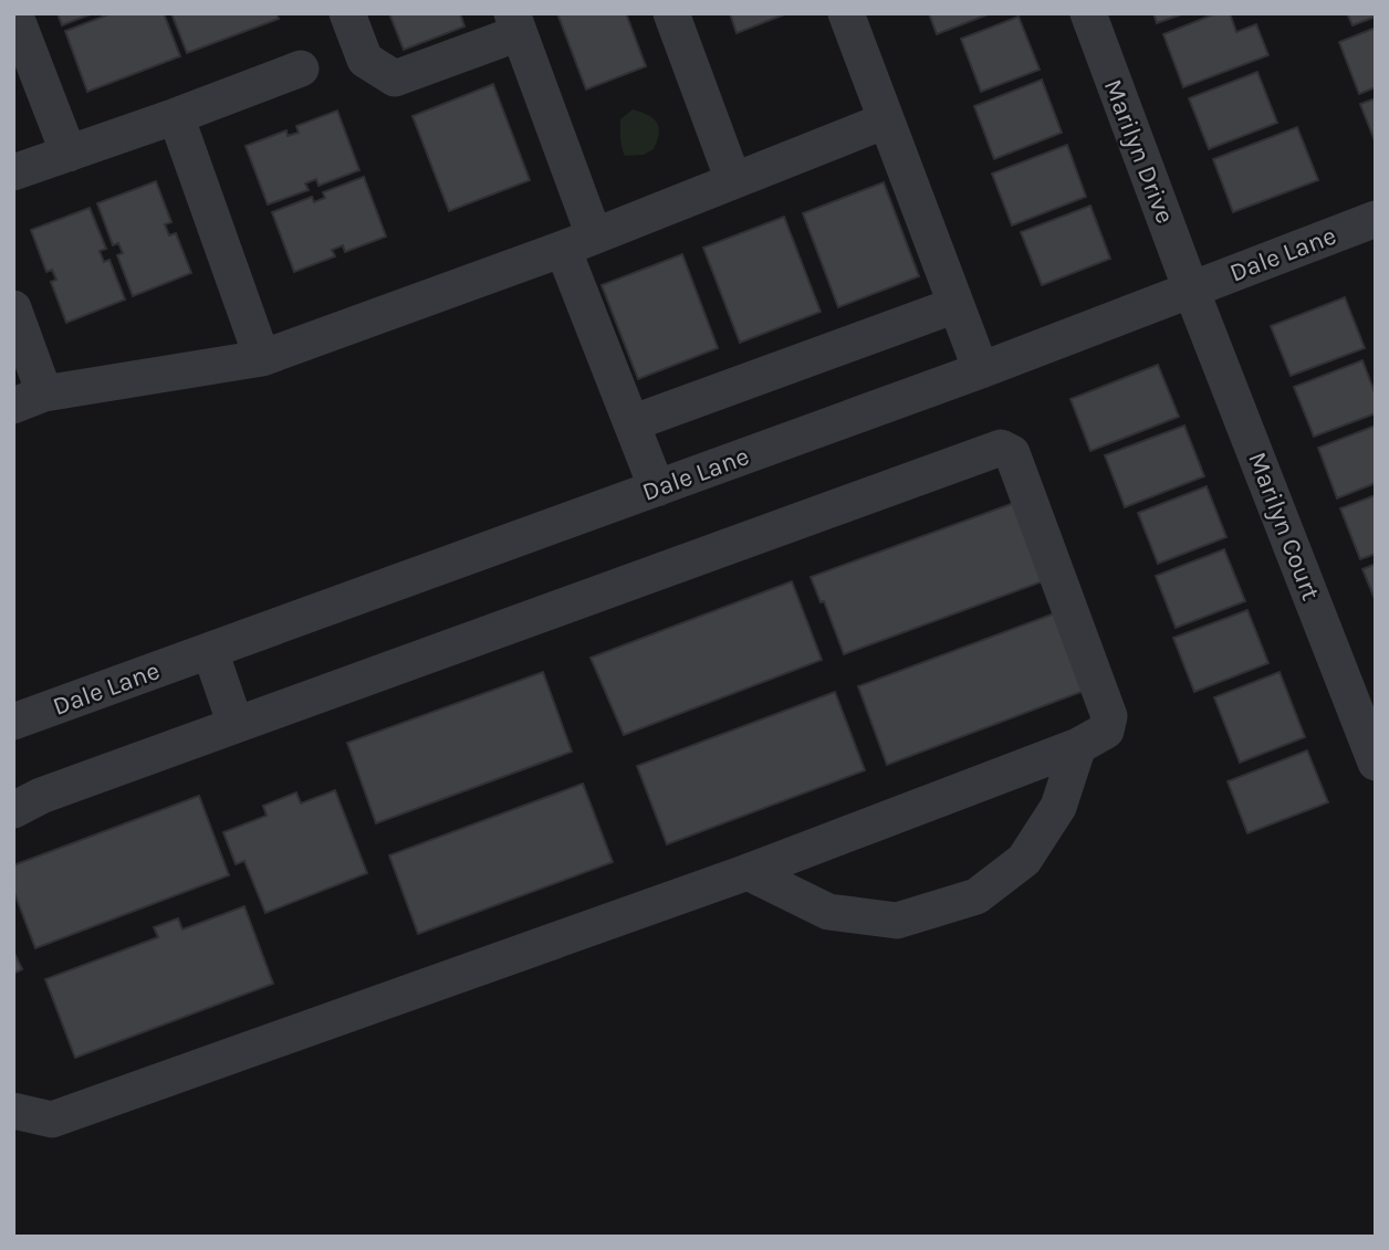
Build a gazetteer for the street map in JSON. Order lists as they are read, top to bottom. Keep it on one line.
{"streets":{"street":["Marilyn Drive","Dale Lane","Marilyn Court"]},"crossings":[["Marilyn Drive","Dale Lane"],["Marilyn Drive","Marilyn Court"],["Dale Lane","Marilyn Court"]]}
